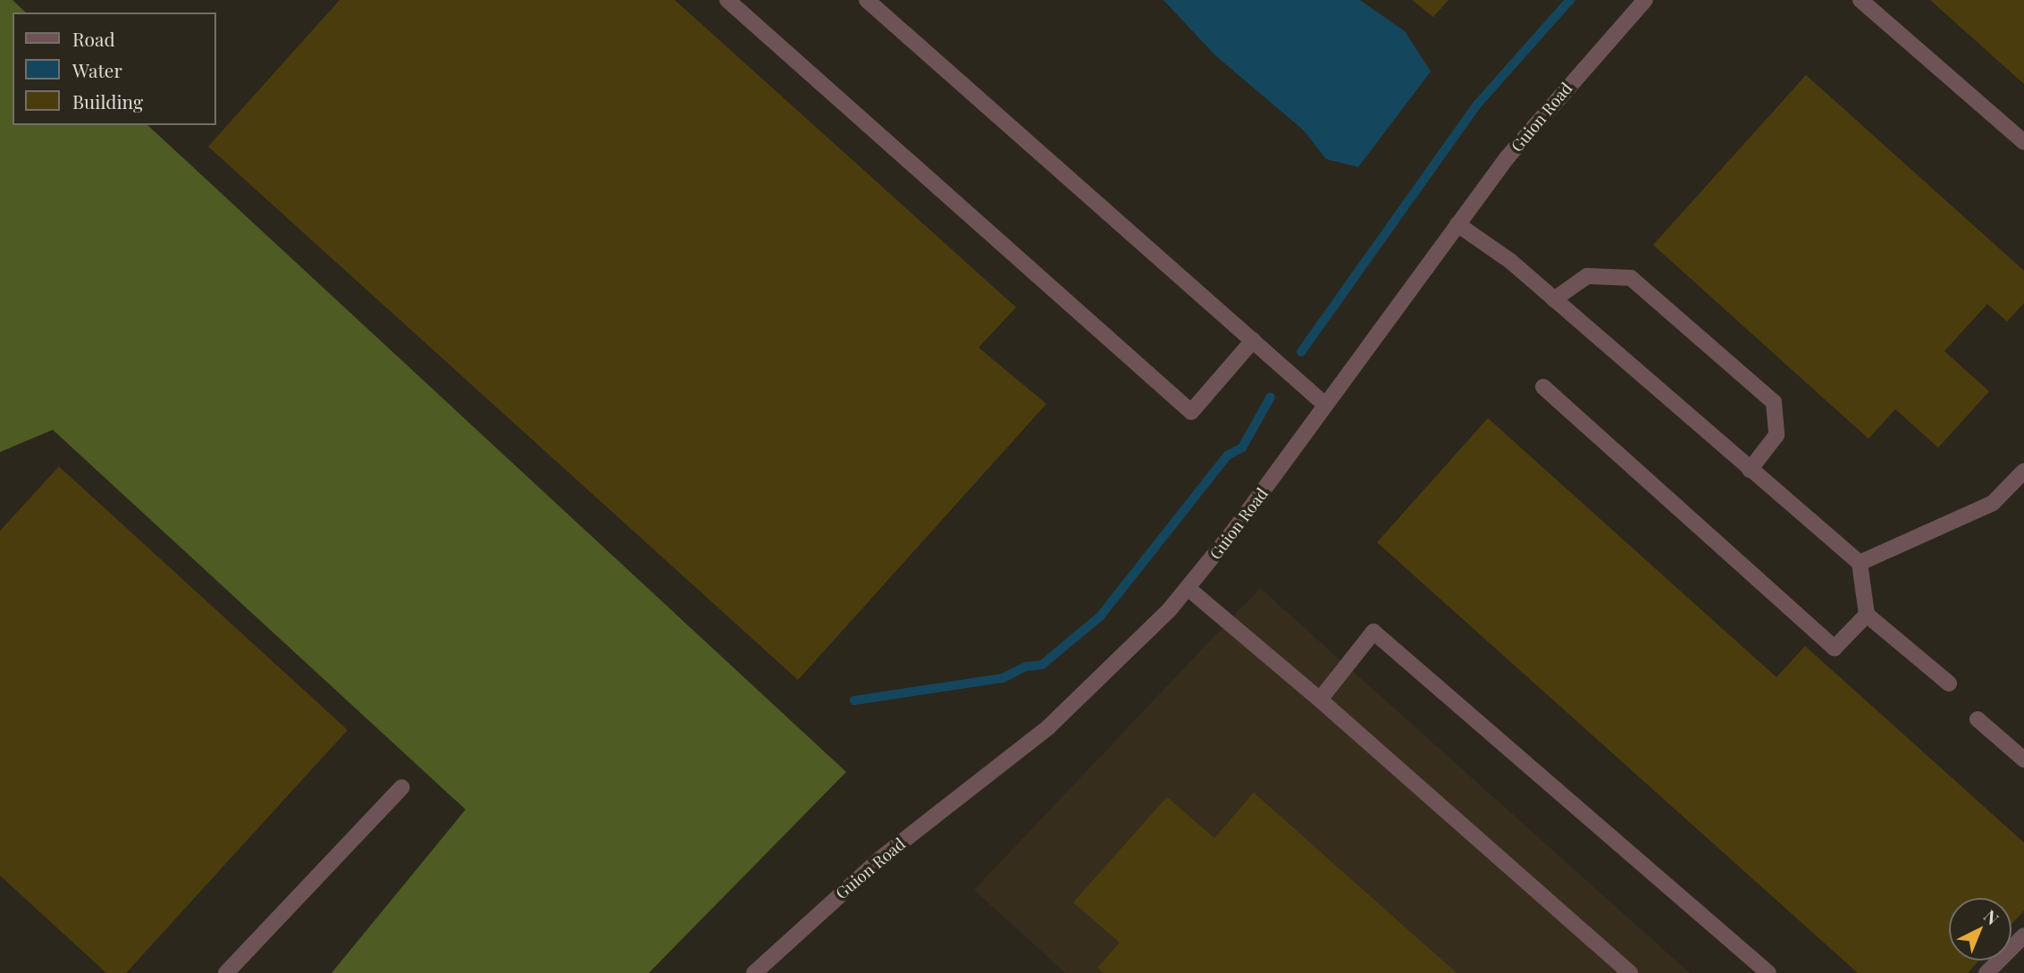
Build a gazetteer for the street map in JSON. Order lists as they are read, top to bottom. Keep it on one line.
{"streets":{"street":["Guion Road"]},"legend":["Road","Water","Building"],"north":"top right"}
